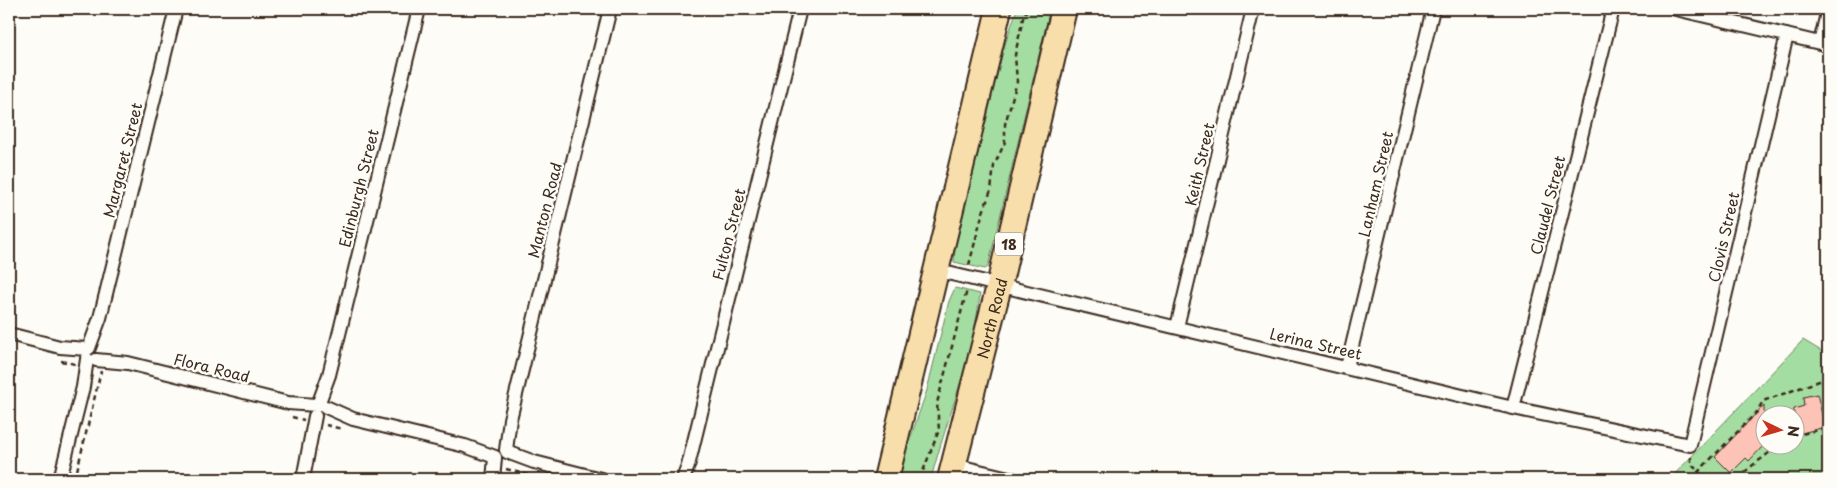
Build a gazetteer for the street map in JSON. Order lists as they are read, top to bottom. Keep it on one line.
{"streets":{"highway":["18","North Road"],"street":["Margaret Street","Keith Street","Lanham Street","Edinburgh Street","Claudel Street","Manton Road","Fulton Street","Clovis Street","Lerina Street","Flora Road"]},"crossings":[["Margaret Street","Flora Road"],["Keith Street","Lerina Street"],["Lanham Street","Lerina Street"],["Edinburgh Street","Flora Road"],["Claudel Street","Lerina Street"],["Manton Road","Flora Road"],["Clovis Street","Lerina Street"],["North Road","Lerina Street"]],"north":"right"}
